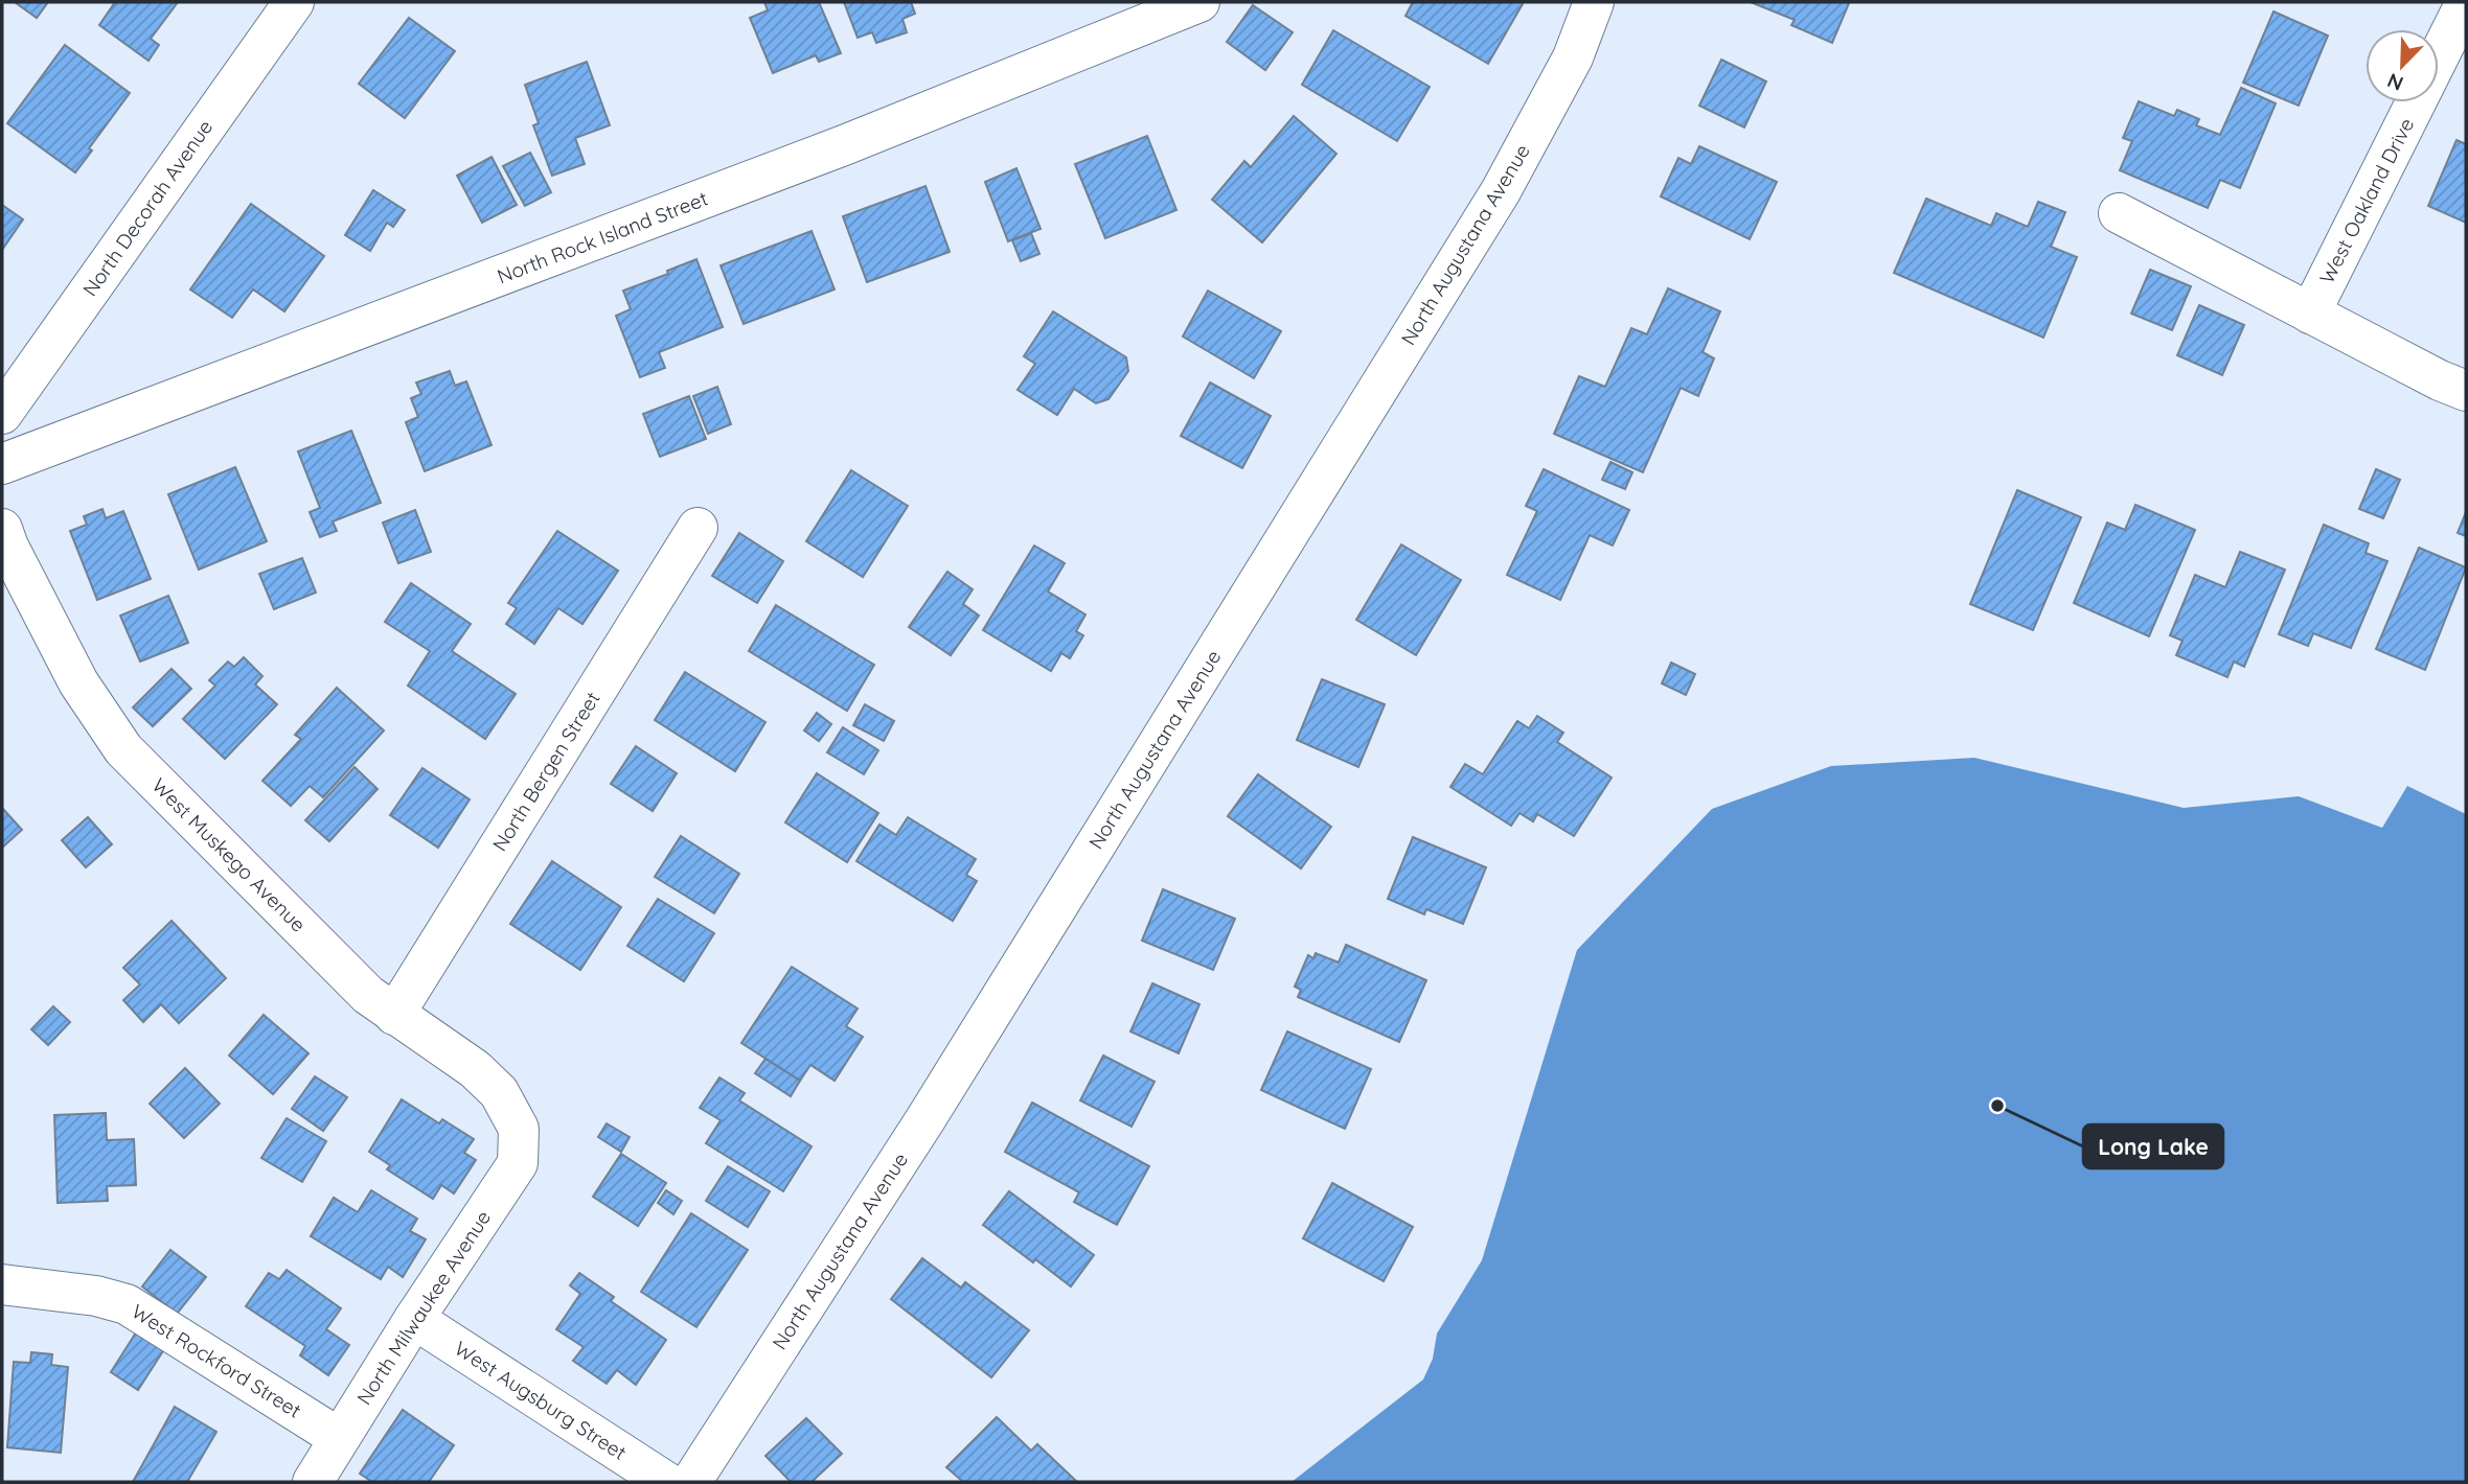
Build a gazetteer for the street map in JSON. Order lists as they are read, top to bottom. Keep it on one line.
{"streets":{"street":["West Oakland Drive","North Decorah Avenue","North Rock Island Street","North Augustana Avenue","North Bergen Street","West Muskego Avenue","North Milwaukee Avenue","West Rockford Street","West Augsburg Street"]},"crossings":[["North Bergen Street","West Muskego Avenue"],["West Muskego Avenue","North Milwaukee Avenue"],["North Milwaukee Avenue","West Rockford Street"],["North Milwaukee Avenue","West Augsburg Street"]],"places":["Long Lake"],"north":"bottom left"}
